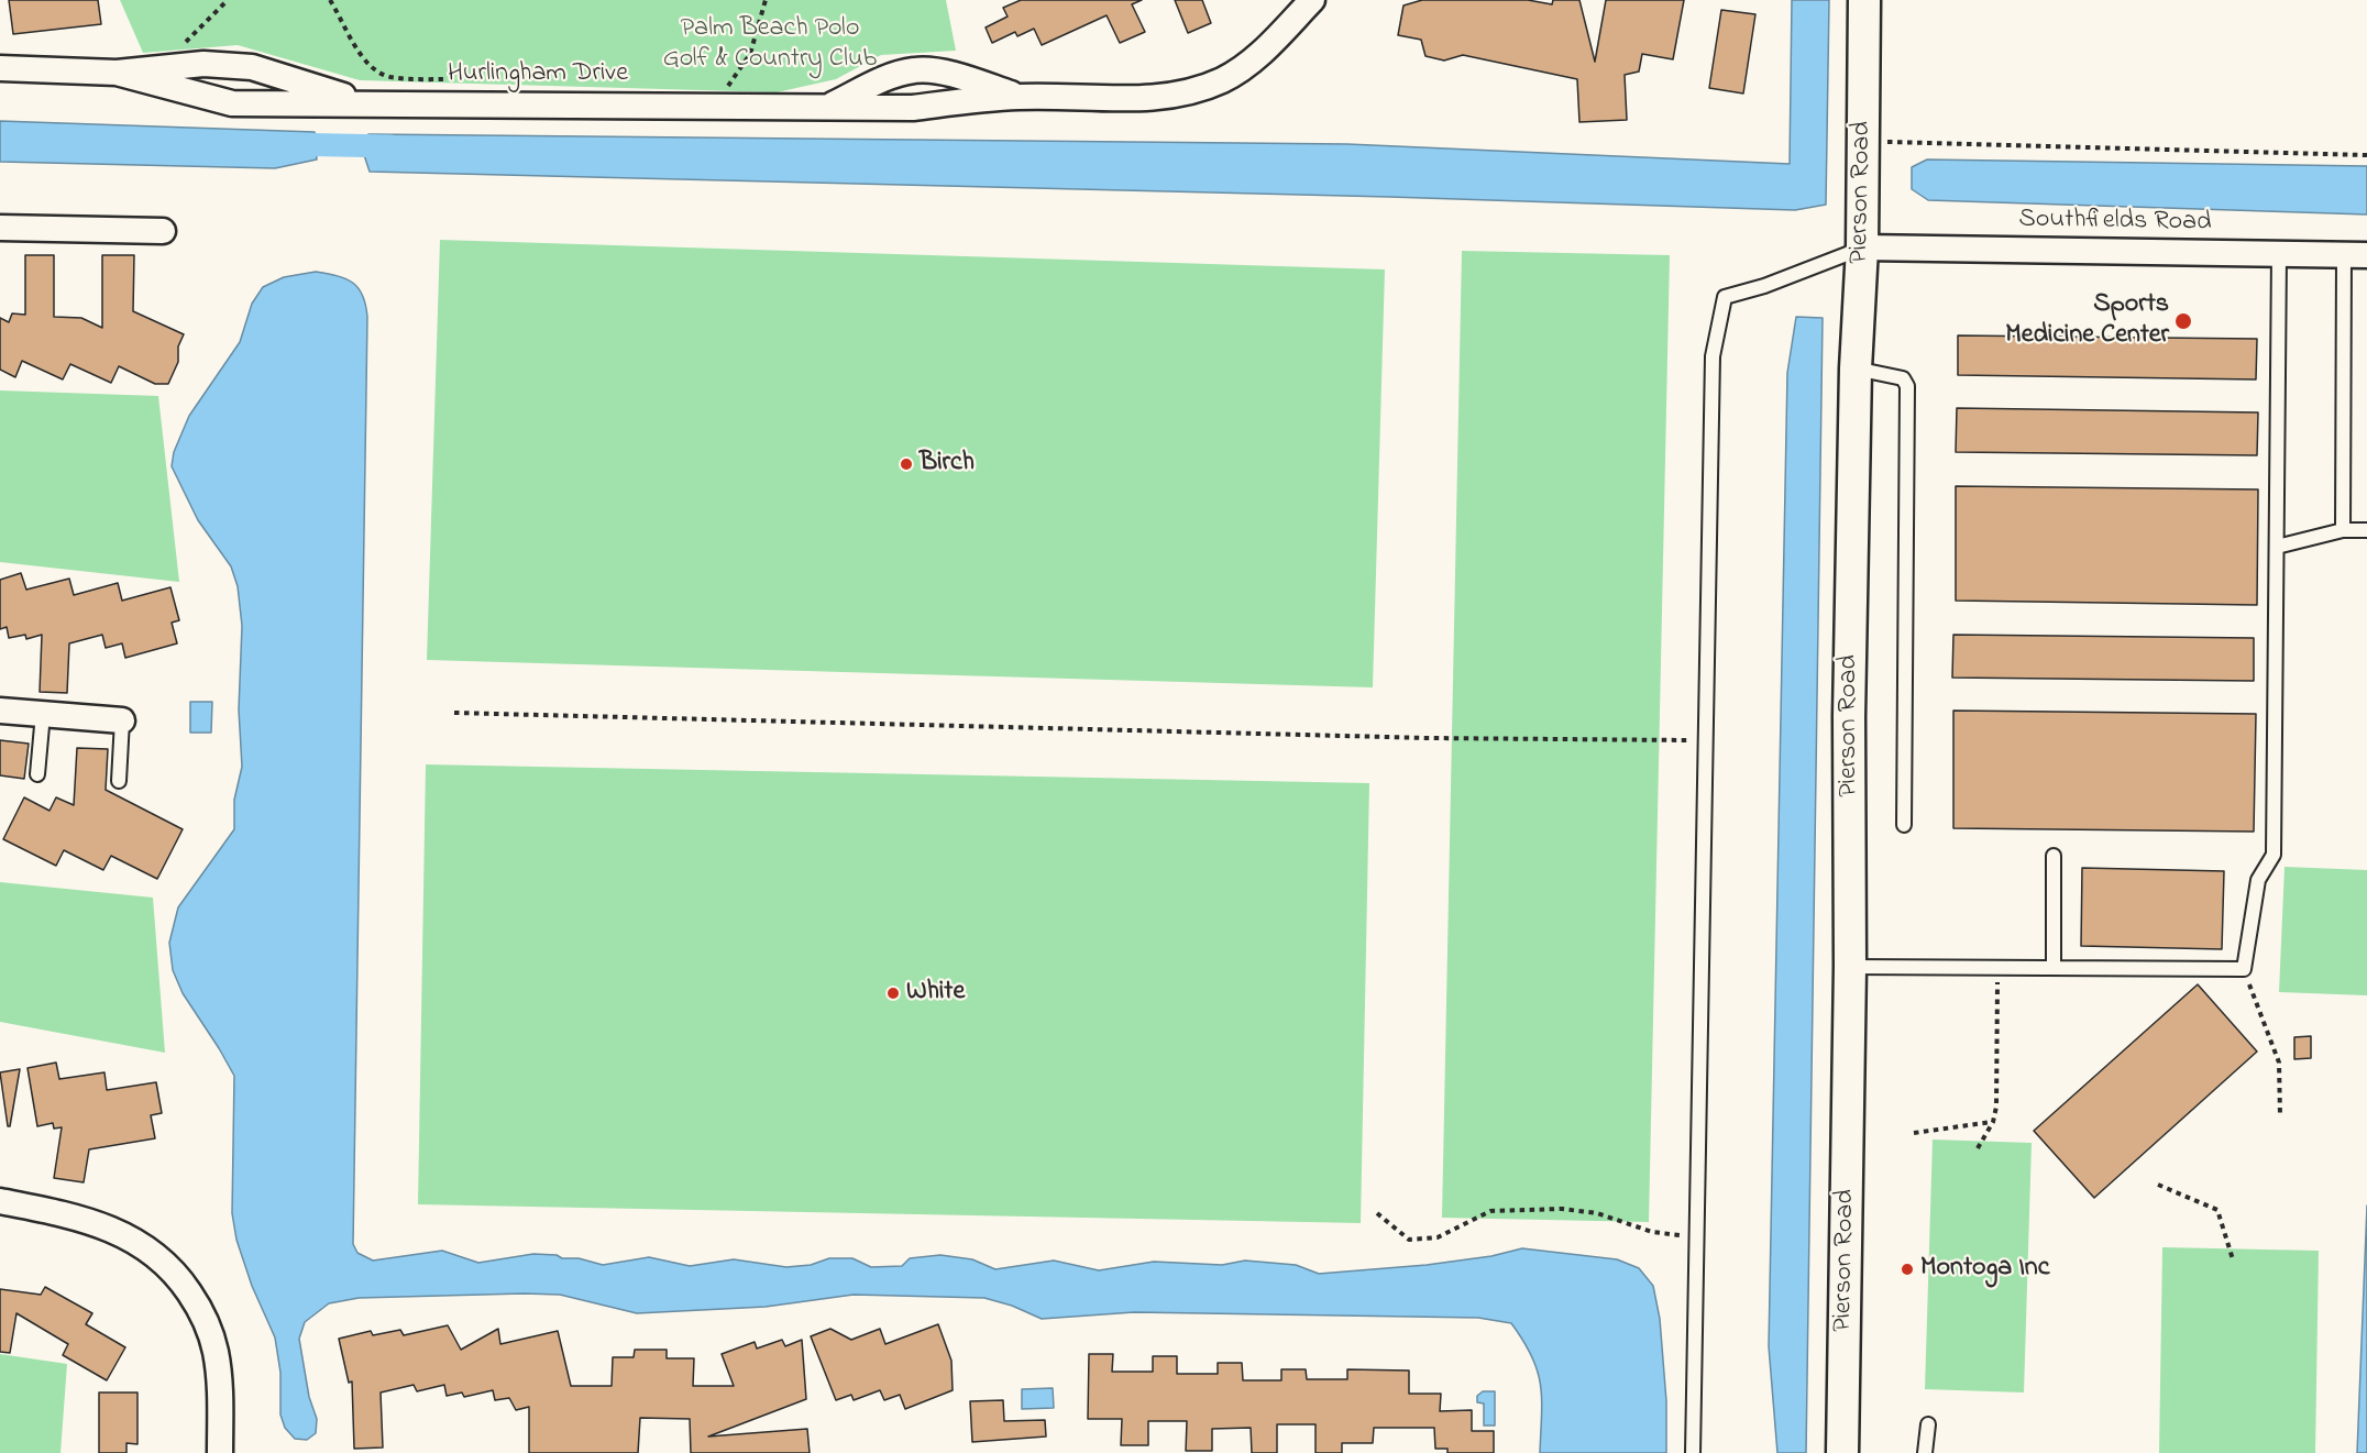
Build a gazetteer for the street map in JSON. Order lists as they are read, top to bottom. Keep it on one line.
{"streets":{"street":["Hurlingham Drive","Pierson Road","Southfields Road"]},"crossings":[["Pierson Road","Southfields Road"]],"parks":["Palm Beach Polo Golf & Country Club"],"places":["Sports Medicine Center","Birch","White","Montoga Inc"]}
